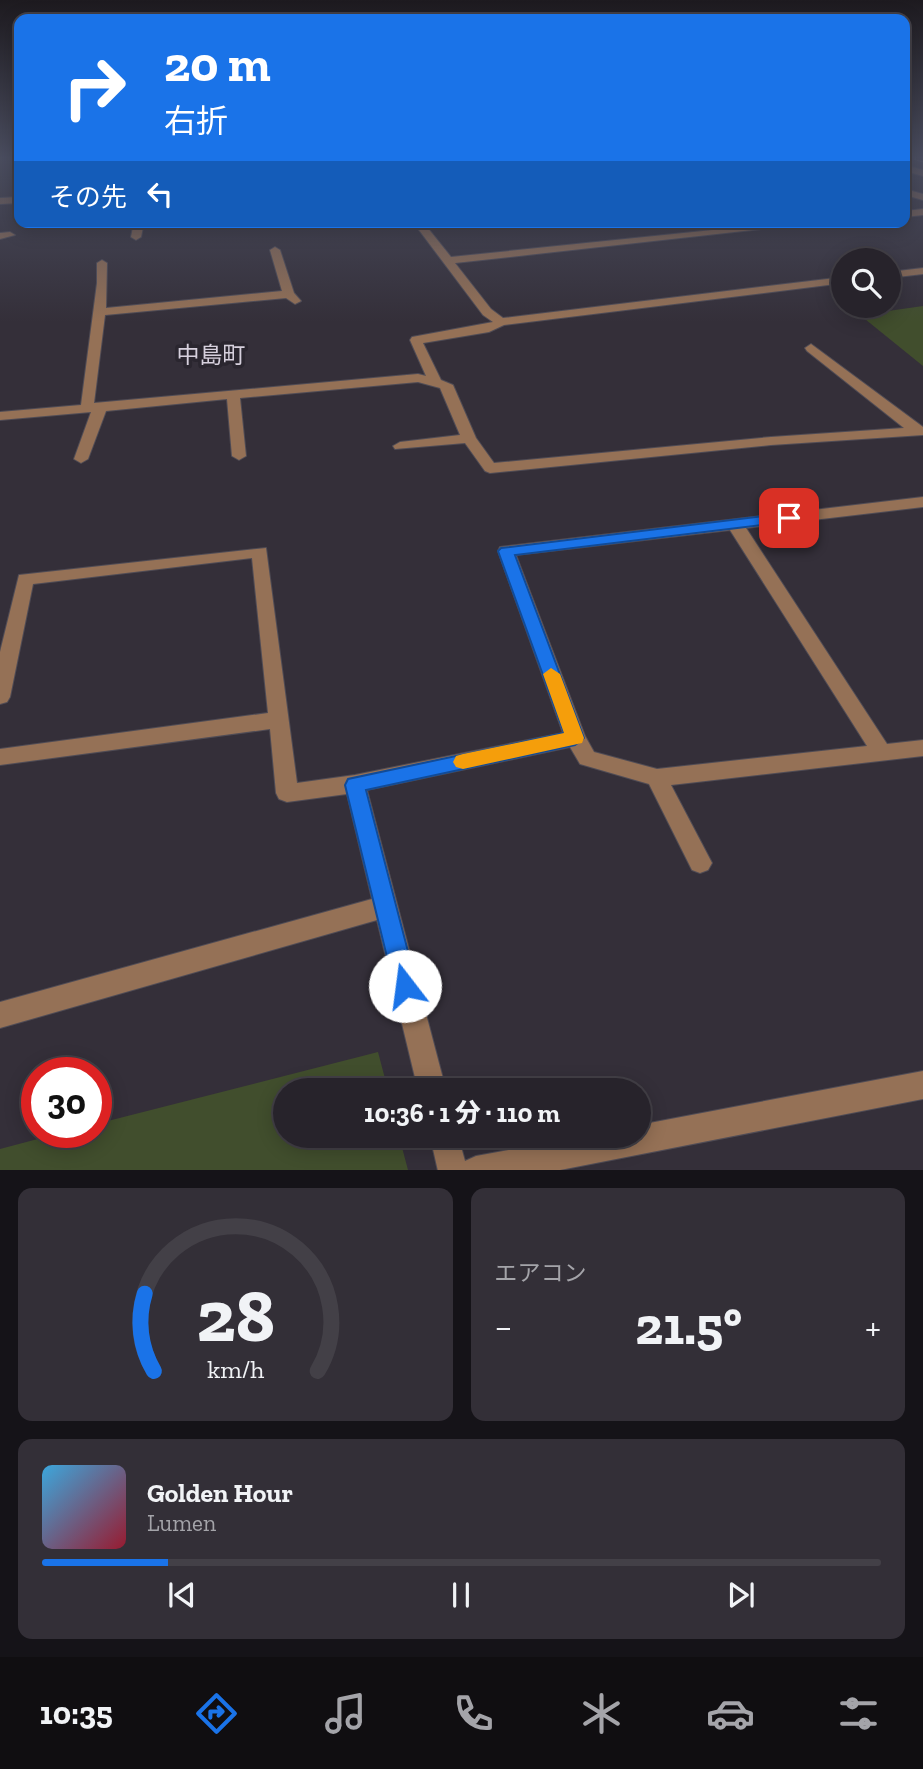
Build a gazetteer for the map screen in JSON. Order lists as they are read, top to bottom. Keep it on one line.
{"districts":["中島町"],"page":{"turn":["20 m","右折"],"then":"その先","limit":"30","trip":"10:36 · 1 分 · 110 m","tile":"エアコン","heat":["−","21.5°","+"],"song":["Golden Hour","Lumen"],"tabs":"10:35","gauge":["28","km/h"]}}
